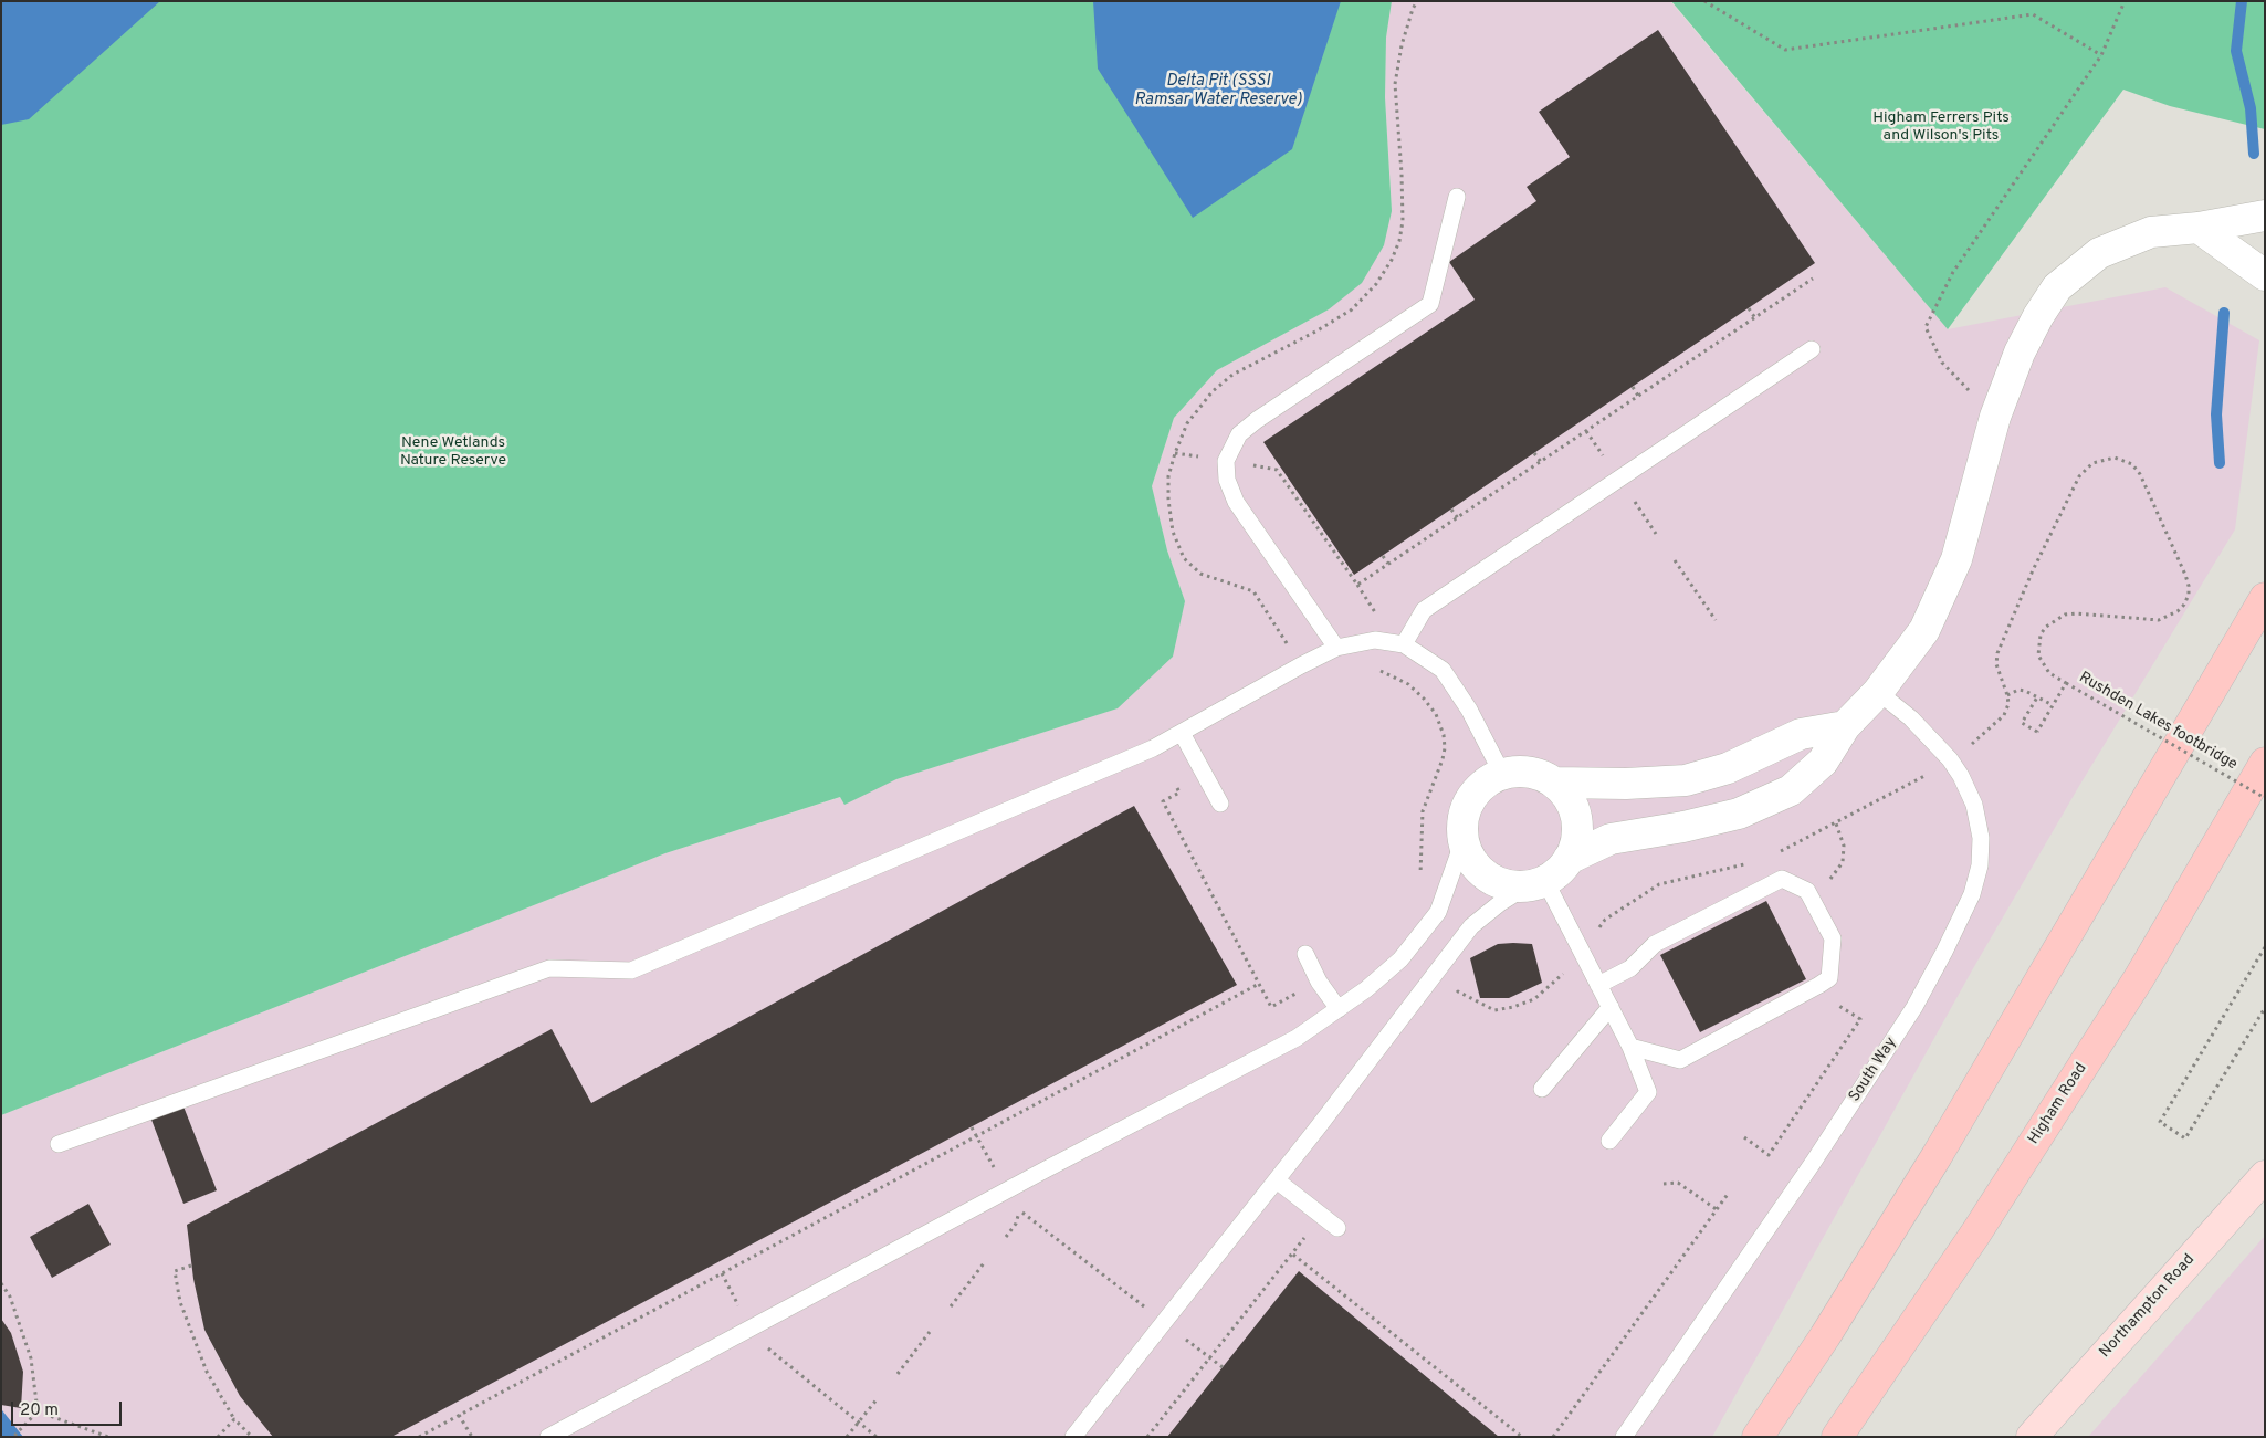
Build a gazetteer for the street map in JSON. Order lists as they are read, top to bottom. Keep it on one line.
{"streets":{"highway":["Higham Road"],"main road":["Northampton Road"],"lane":["South Way"],"path":["Rushden Lakes footbridge"]},"water":["Delta Pit (SSSI Ramsar Water Reserve)"],"parks":["Higham Ferrers Pits and Wilson's Pits","Nene Wetlands Nature Reserve"],"scale_bar":"20 m"}
